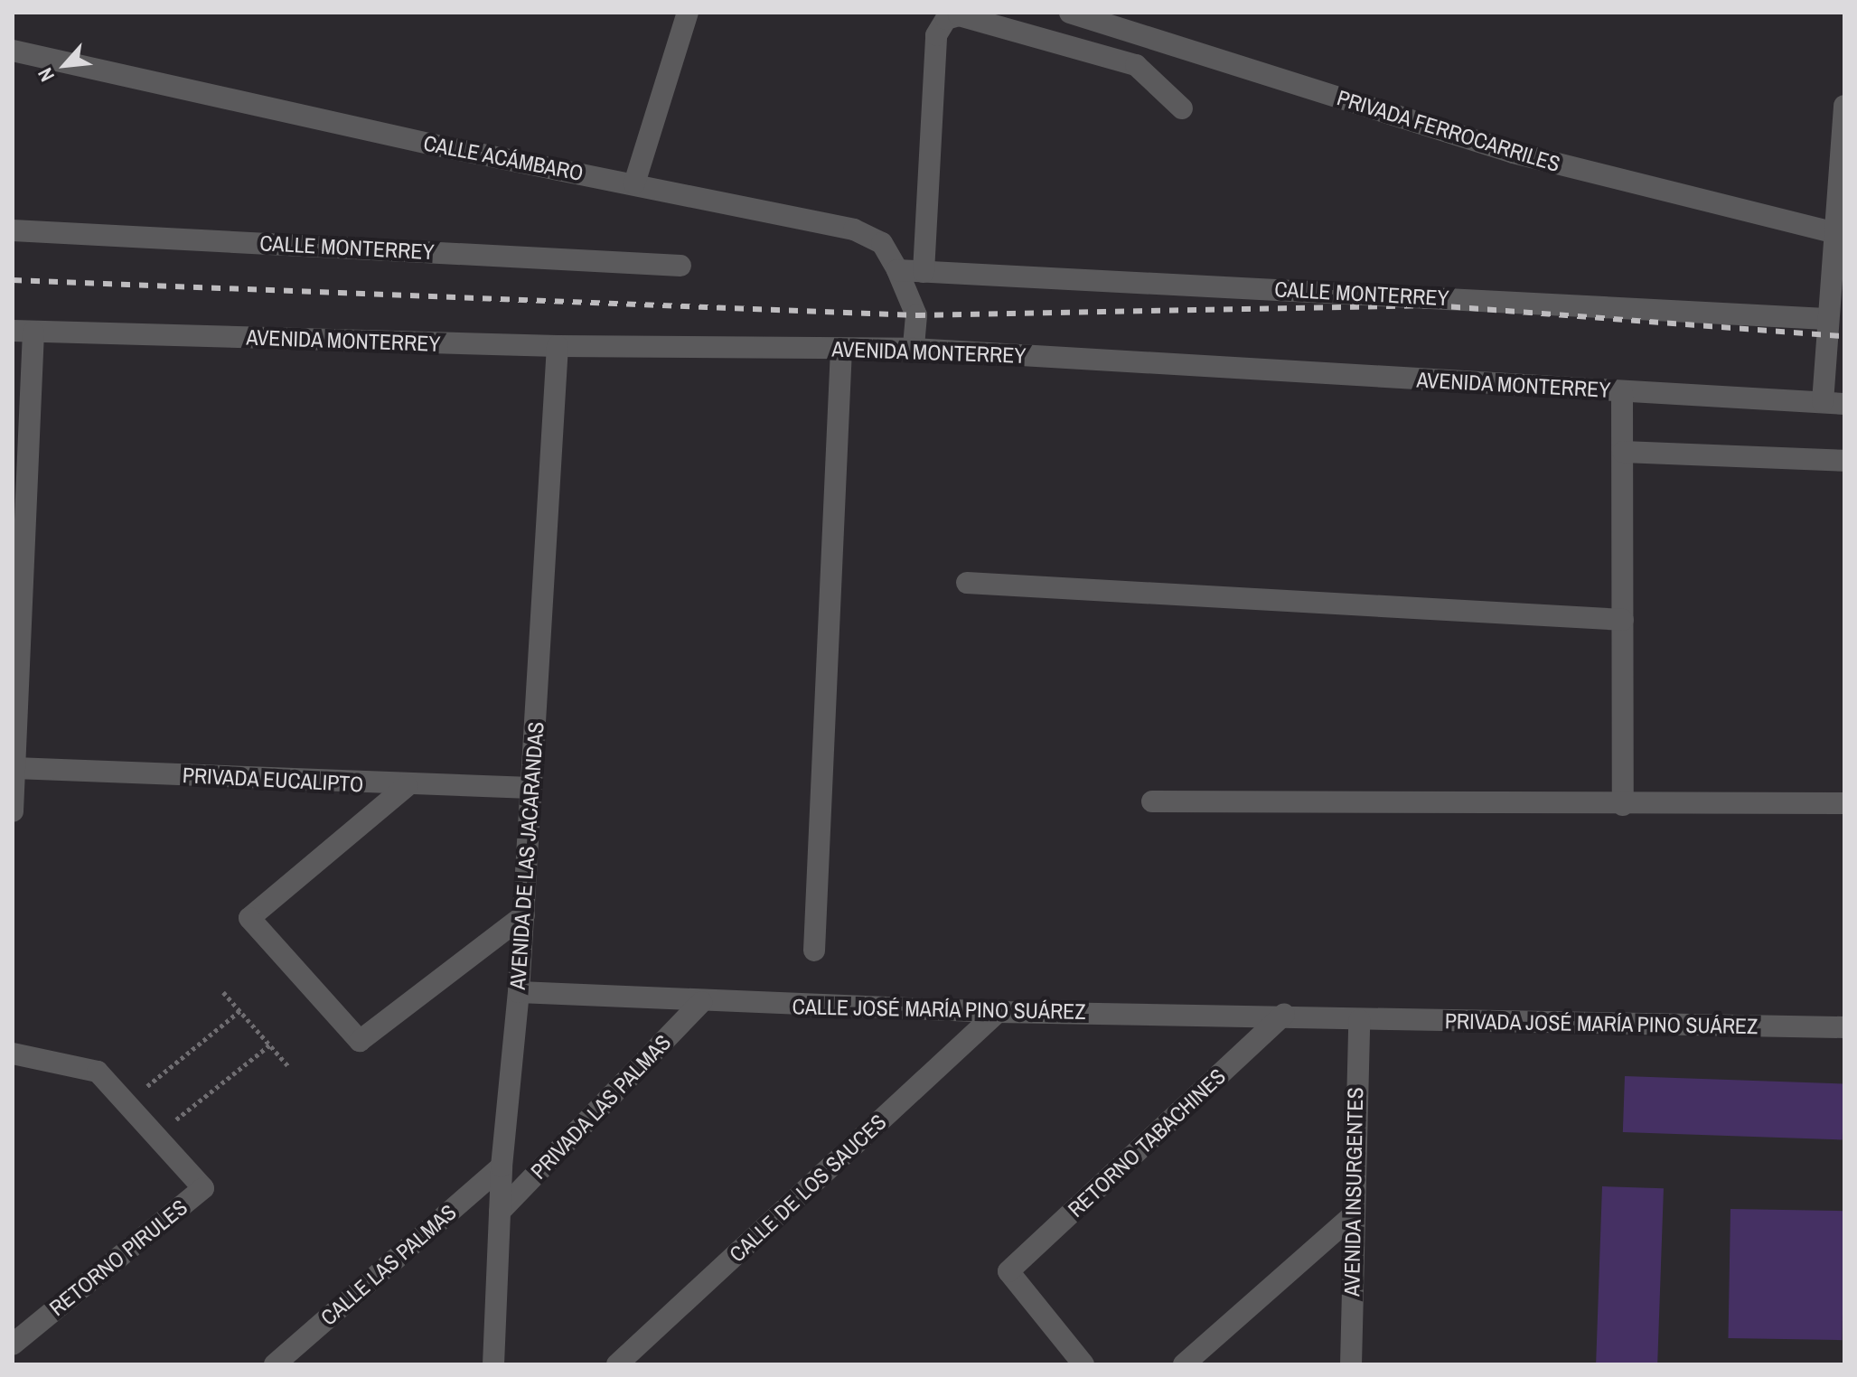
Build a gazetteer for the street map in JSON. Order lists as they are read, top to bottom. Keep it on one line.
{"streets":{"street":["PRIVADA FERROCARRILES","CALLE ACÁMBARO","CALLE MONTERREY","AVENIDA MONTERREY","PRIVADA EUCALIPTO","AVENIDA DE LAS JACARANDAS","CALLE JOSÉ MARÍA PINO SUÁREZ","PRIVADA JOSÉ MARÍA PINO SUÁREZ","PRIVADA LAS PALMAS","RETORNO TABACHINES","CALLE DE LOS SAUCES","AVENIDA INSURGENTES","RETORNO PIRULES","CALLE LAS PALMAS"]},"crossings":[["CALLE ACÁMBARO","CALLE MONTERREY"],["CALLE ACÁMBARO","AVENIDA MONTERREY"],["AVENIDA MONTERREY","AVENIDA DE LAS JACARANDAS"],["PRIVADA EUCALIPTO","AVENIDA DE LAS JACARANDAS"],["AVENIDA DE LAS JACARANDAS","CALLE JOSÉ MARÍA PINO SUÁREZ"],["AVENIDA DE LAS JACARANDAS","PRIVADA LAS PALMAS"],["AVENIDA DE LAS JACARANDAS","CALLE LAS PALMAS"],["CALLE JOSÉ MARÍA PINO SUÁREZ","PRIVADA JOSÉ MARÍA PINO SUÁREZ"],["CALLE JOSÉ MARÍA PINO SUÁREZ","PRIVADA LAS PALMAS"],["CALLE JOSÉ MARÍA PINO SUÁREZ","RETORNO TABACHINES"],["CALLE JOSÉ MARÍA PINO SUÁREZ","CALLE DE LOS SAUCES"],["CALLE JOSÉ MARÍA PINO SUÁREZ","AVENIDA INSURGENTES"],["PRIVADA JOSÉ MARÍA PINO SUÁREZ","AVENIDA INSURGENTES"]],"north":"bottom left"}
